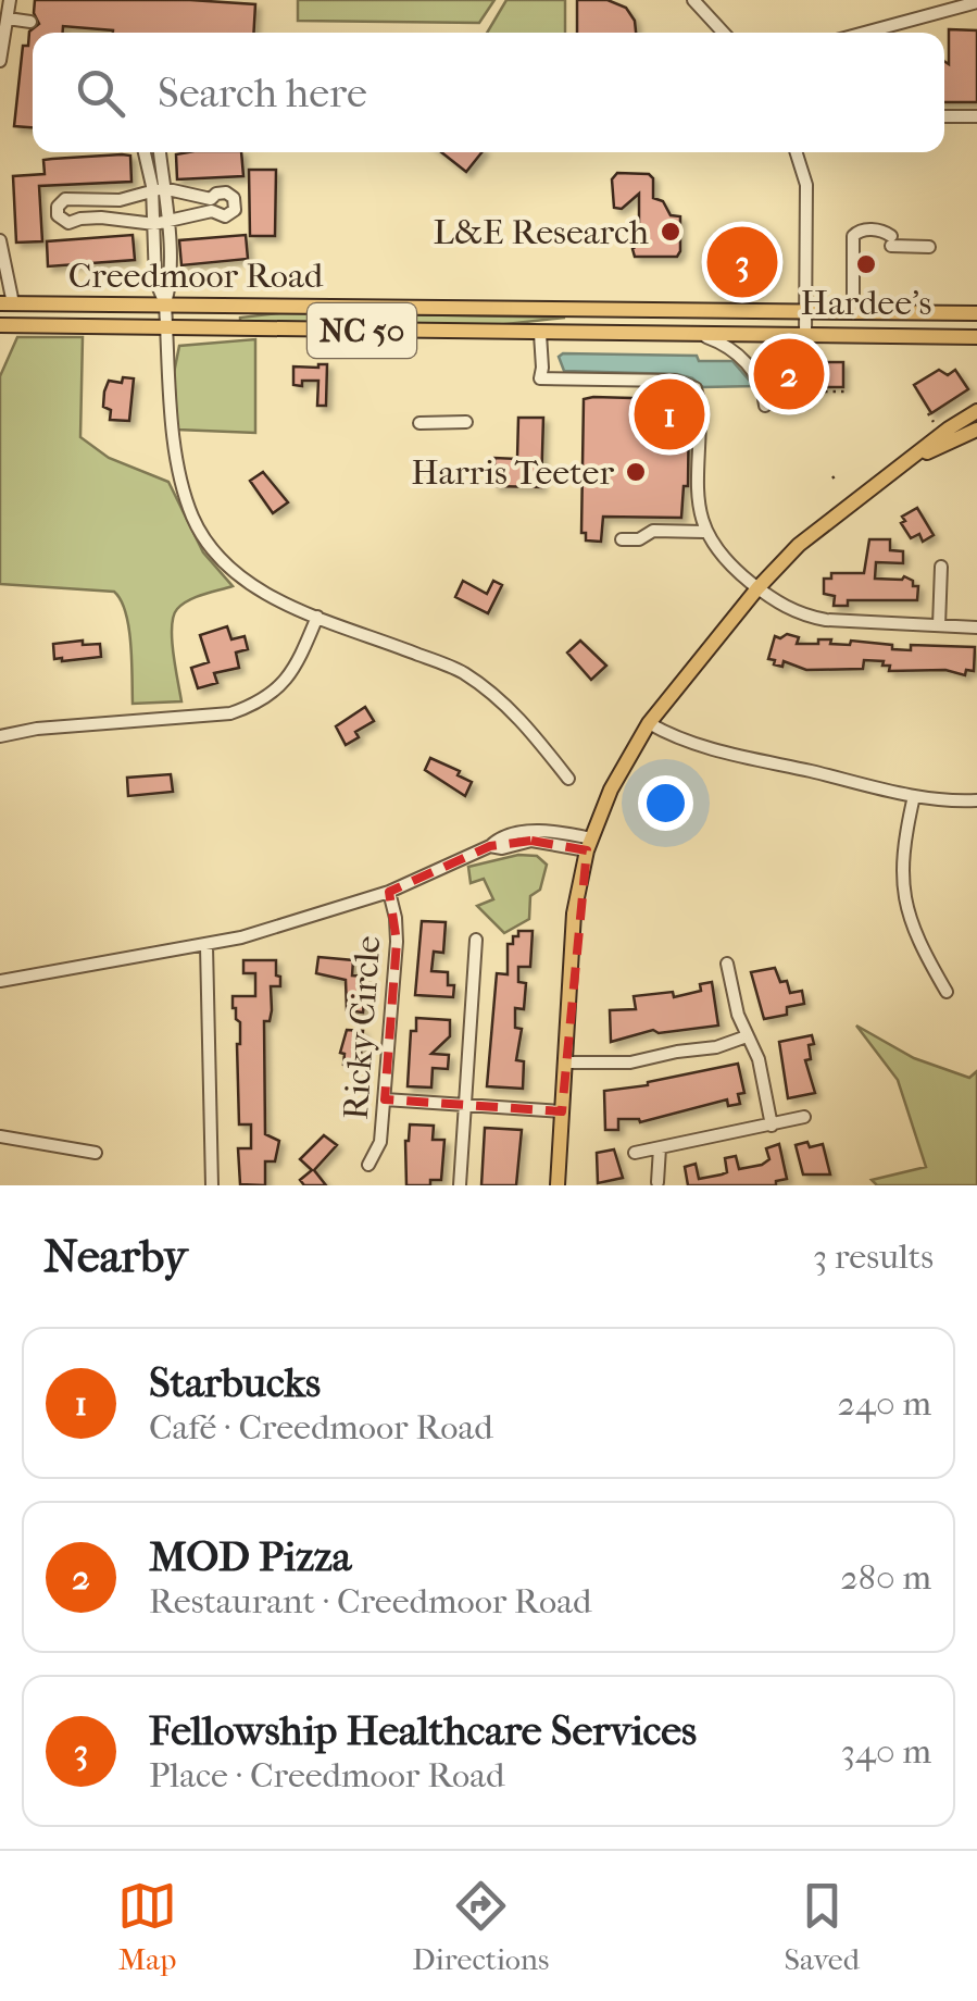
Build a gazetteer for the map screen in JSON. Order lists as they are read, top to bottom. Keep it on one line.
{"streets":{"main road":["Creedmoor Road","NC 50"],"street":["Ricky Circle"]},"places":["L&E Research","Hardee's","Harris Teeter"],"page":{"search":"Search here","pins":["3","2","1"],"heading":["Nearby","3 results"],"list":[{"mark":"1","name":"Starbucks","note":"Café · Creedmoor Road","value":"240 m"},{"mark":"2","name":"MOD Pizza","note":"Restaurant · Creedmoor Road","value":"280 m"},{"mark":"3","name":"Fellowship Healthcare Services","note":"Place · Creedmoor Road","value":"340 m"}],"nav":["Map","Directions","Saved"]}}
